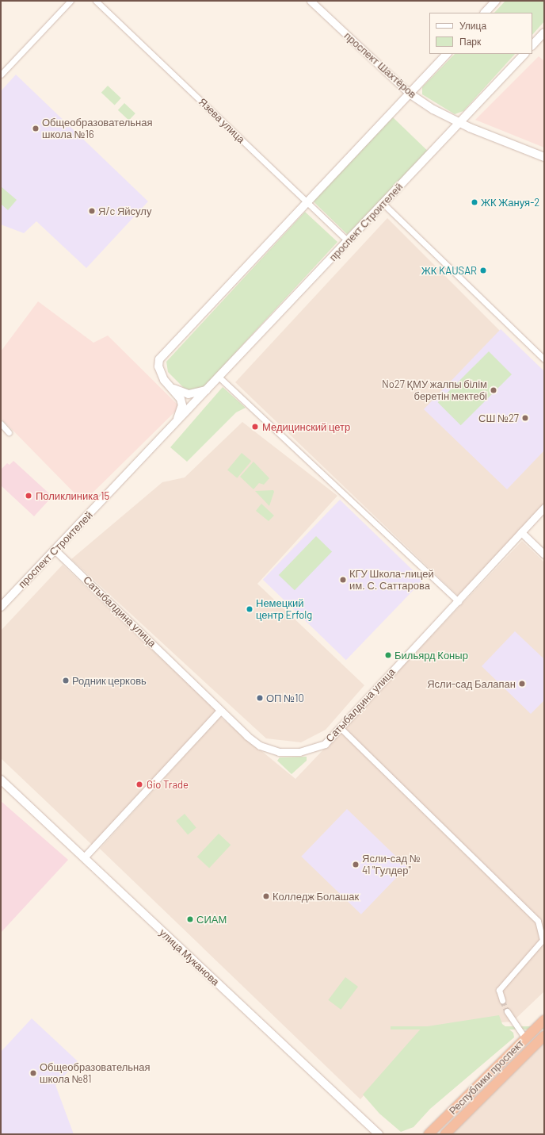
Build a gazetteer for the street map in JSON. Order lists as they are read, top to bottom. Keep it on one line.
{"streets":{"highway":["Республики проспект"],"main road":["проспект Шахтёров","проспект Строителей","улица Муканова"],"street":["Язева улица","Сатыбалдина улица"]},"crossings":[["проспект Шахтёров","проспект Строителей"],["Язева улица","проспект Строителей"],["проспект Строителей","Сатыбалдина улица"]],"places":["Общеобразовательная школа №16","ЖК Жануя-2","Я/c Яйсулу","ЖК KAUSAR","No27 ҚМУ жалпы білім беретін мектебі","СШ №27","Медицинский цетр","Поликлиника 15","КГУ Школа-лицей им. С. Саттарова","Немецкий центр Erfolg","Бильярд Коныр","Родник церковь","Ясли-сад Балапан","ОП №10","Gio Trade","Ясли-сад № 41 \"Гулдер\"","Колледж Болашак","СИАМ","Общеобразовательная школа №81"],"legend":["Улица","Парк"]}
